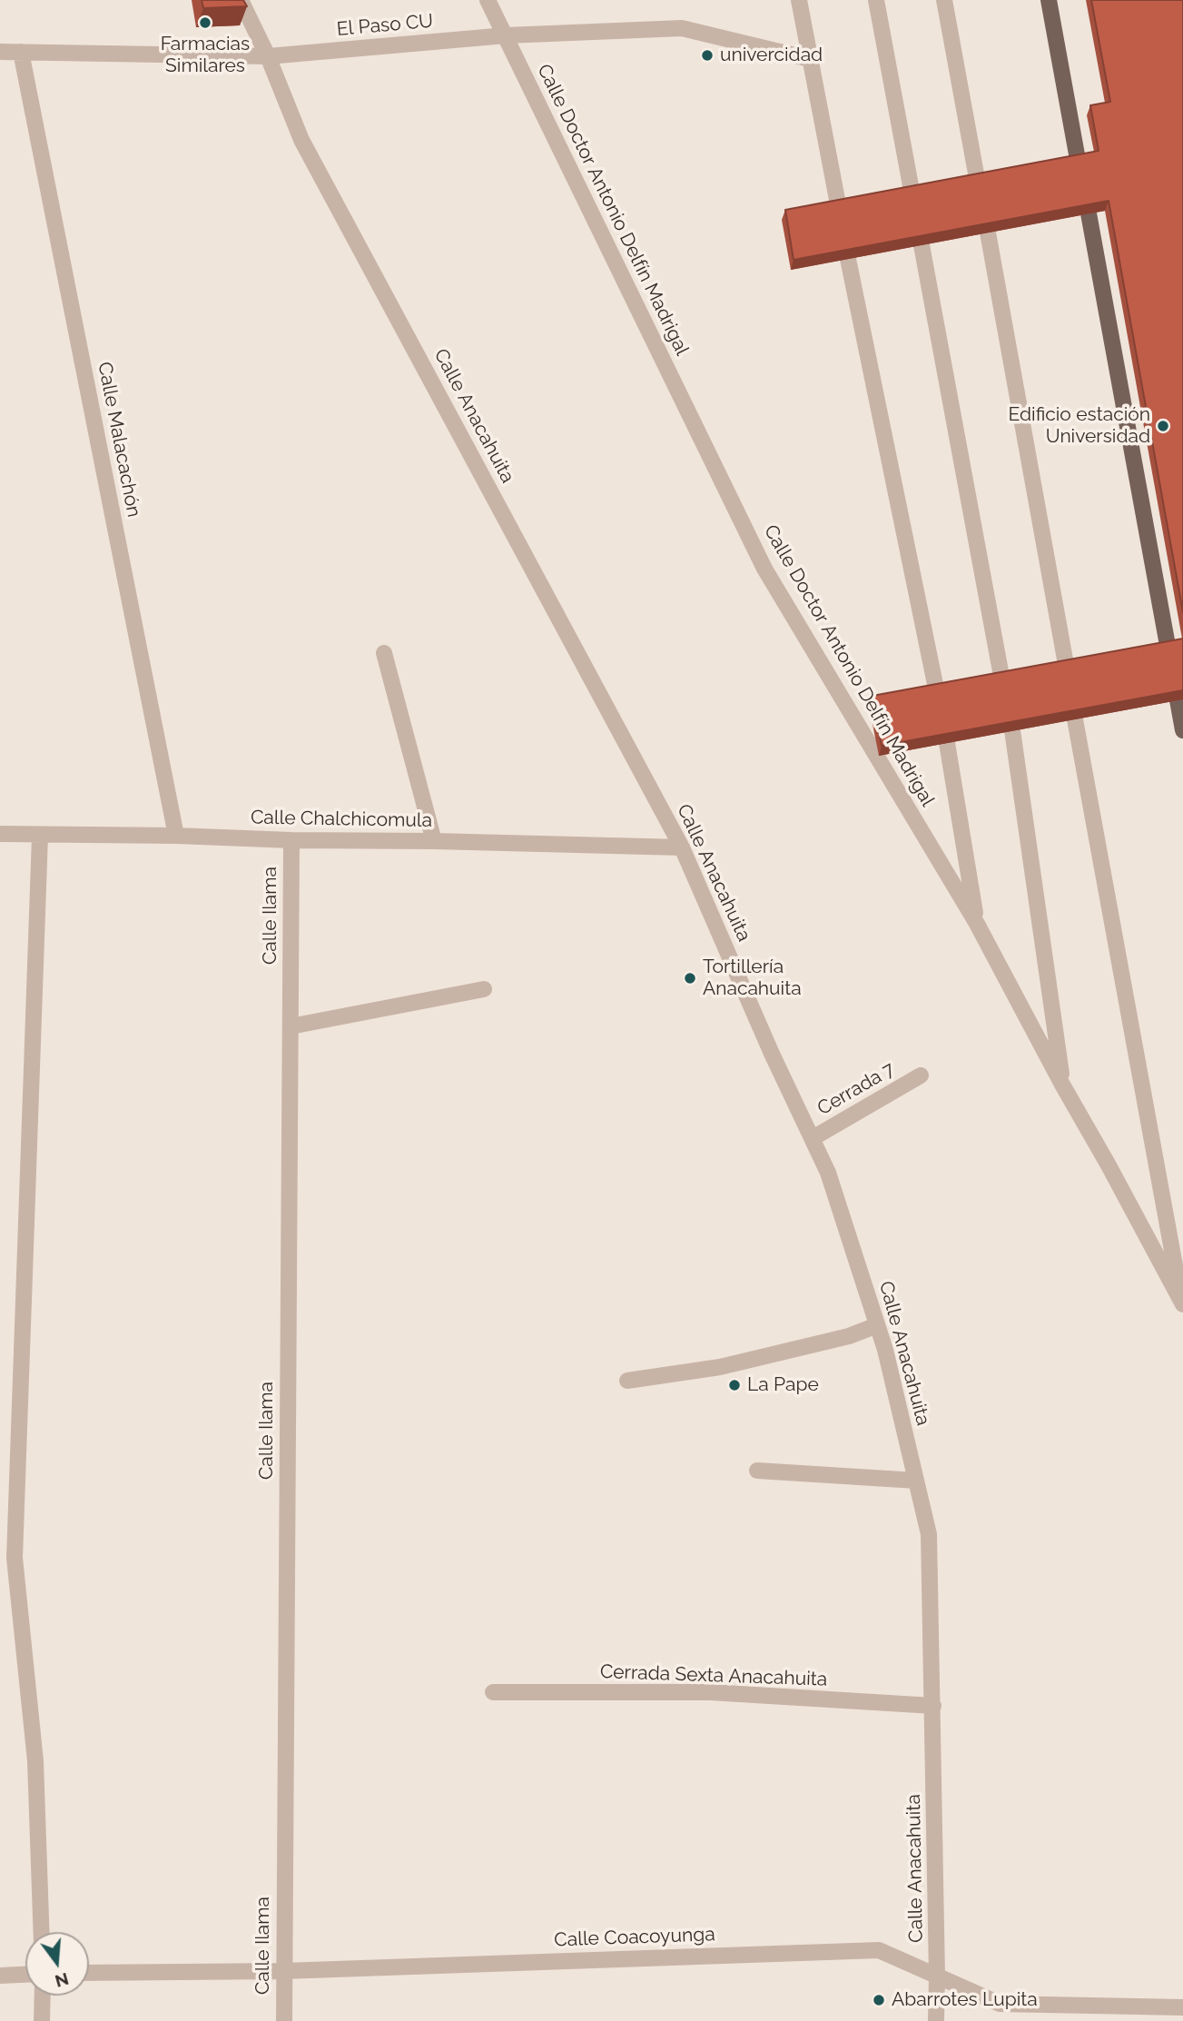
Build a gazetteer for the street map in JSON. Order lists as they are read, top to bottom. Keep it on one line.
{"streets":{"street":["El Paso CU","Calle Doctor Antonio Delfín Madrigal","Calle Anacahuita","Calle Malacachón","Calle Chalchicomula","Calle Ilama","Cerrada 7","Cerrada Sexta Anacahuita","Calle Coacoyunga"]},"crossings":[["El Paso CU","Calle Doctor Antonio Delfín Madrigal"],["El Paso CU","Calle Anacahuita"],["El Paso CU","Calle Malacachón"],["Calle Anacahuita","Calle Chalchicomula"],["Calle Anacahuita","Cerrada 7"],["Calle Anacahuita","Cerrada Sexta Anacahuita"],["Calle Anacahuita","Calle Coacoyunga"],["Calle Malacachón","Calle Chalchicomula"],["Calle Chalchicomula","Calle Ilama"],["Calle Ilama","Calle Coacoyunga"]],"places":["Farmacias Similares","univercidad","Edificio estación Universidad","Tortillería Anacahuita","La Pape","Abarrotes Lupita"],"north":"bottom"}
